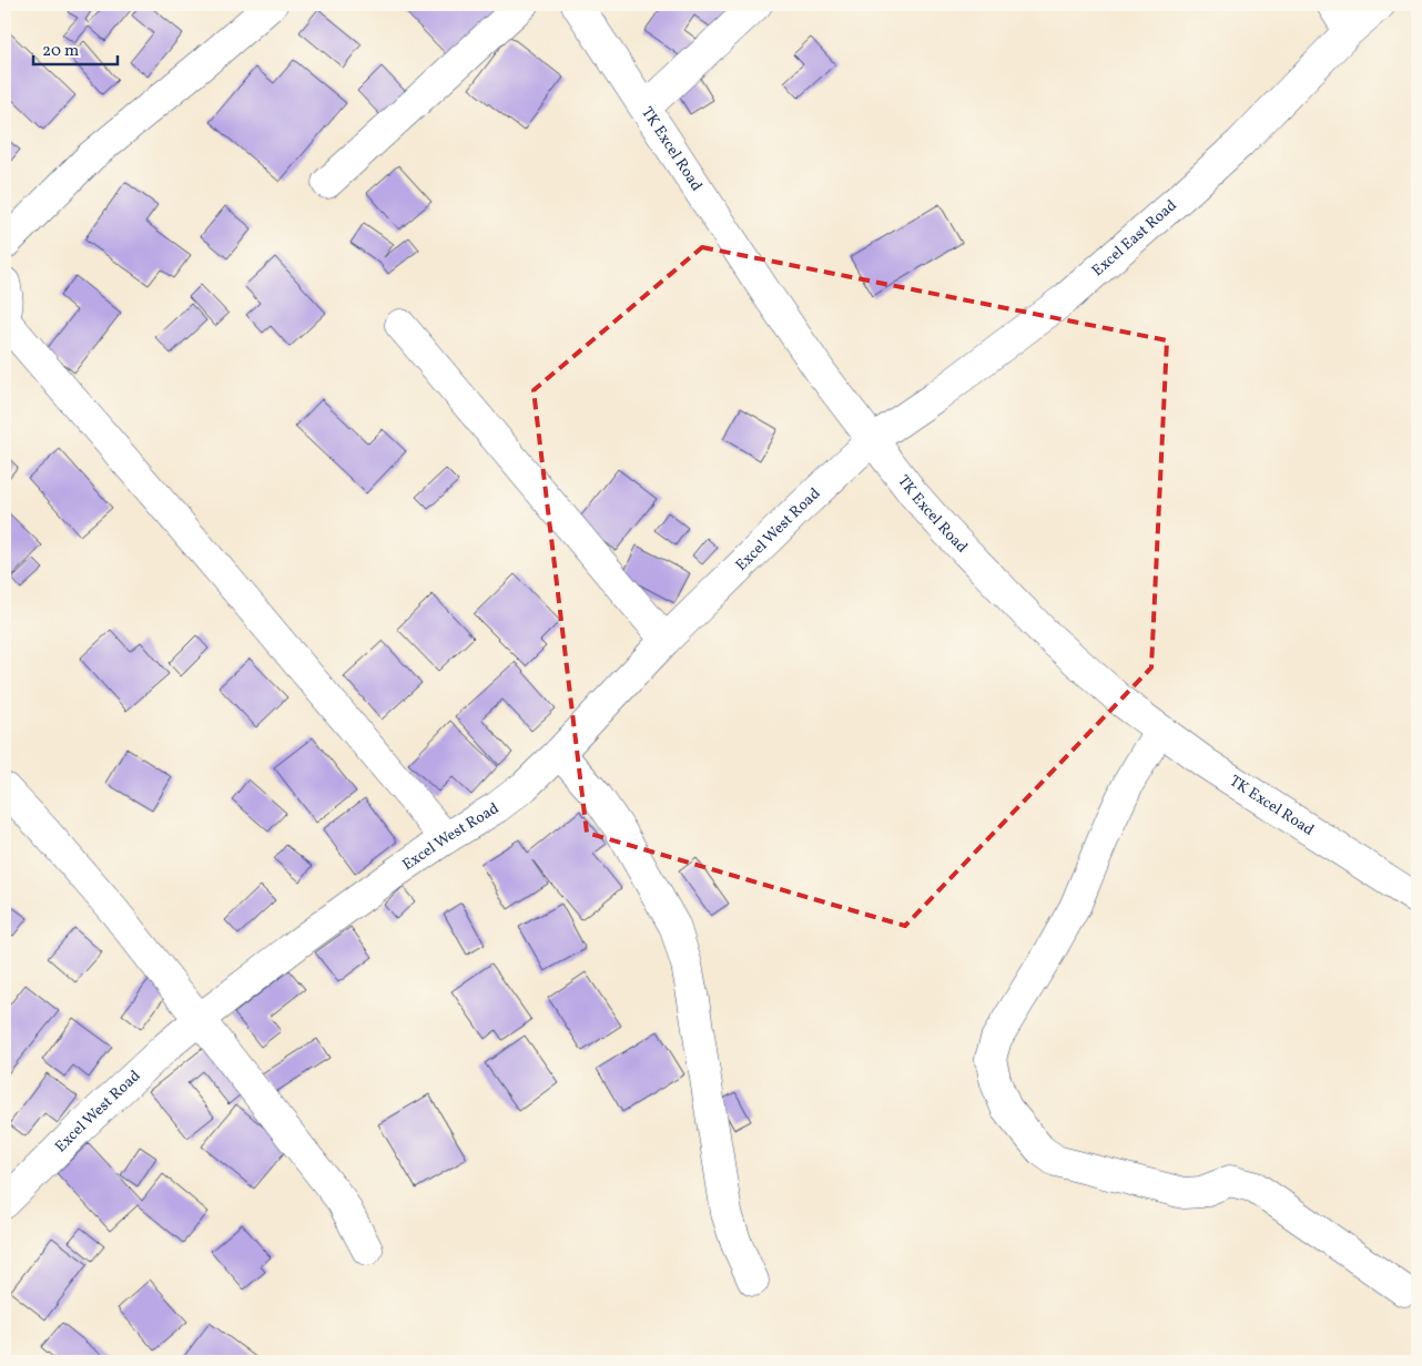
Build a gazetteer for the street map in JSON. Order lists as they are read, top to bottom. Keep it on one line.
{"streets":{"street":["TK Excel Road","Excel East Road","Excel West Road"]},"crossings":[["TK Excel Road","Excel East Road"],["TK Excel Road","Excel West Road"],["Excel East Road","Excel West Road"]],"scale_bar":"20 m"}
